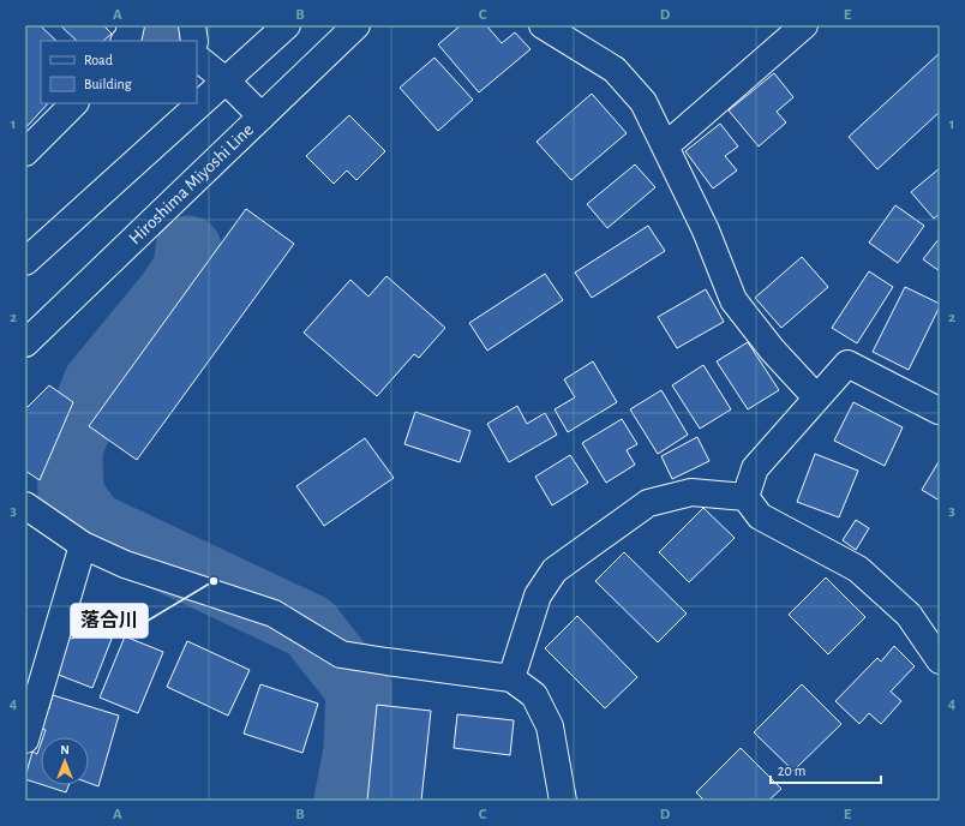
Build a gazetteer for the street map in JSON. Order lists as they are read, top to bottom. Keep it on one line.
{"streets":{"street":["Hiroshima Miyoshi Line"]},"places":["落合川"],"legend":["Road","Building"],"scale_bar":"20 m","north":"top","grid":{"columns":["A","B","C","D","E"],"rows":["1","2","3","4"]}}
